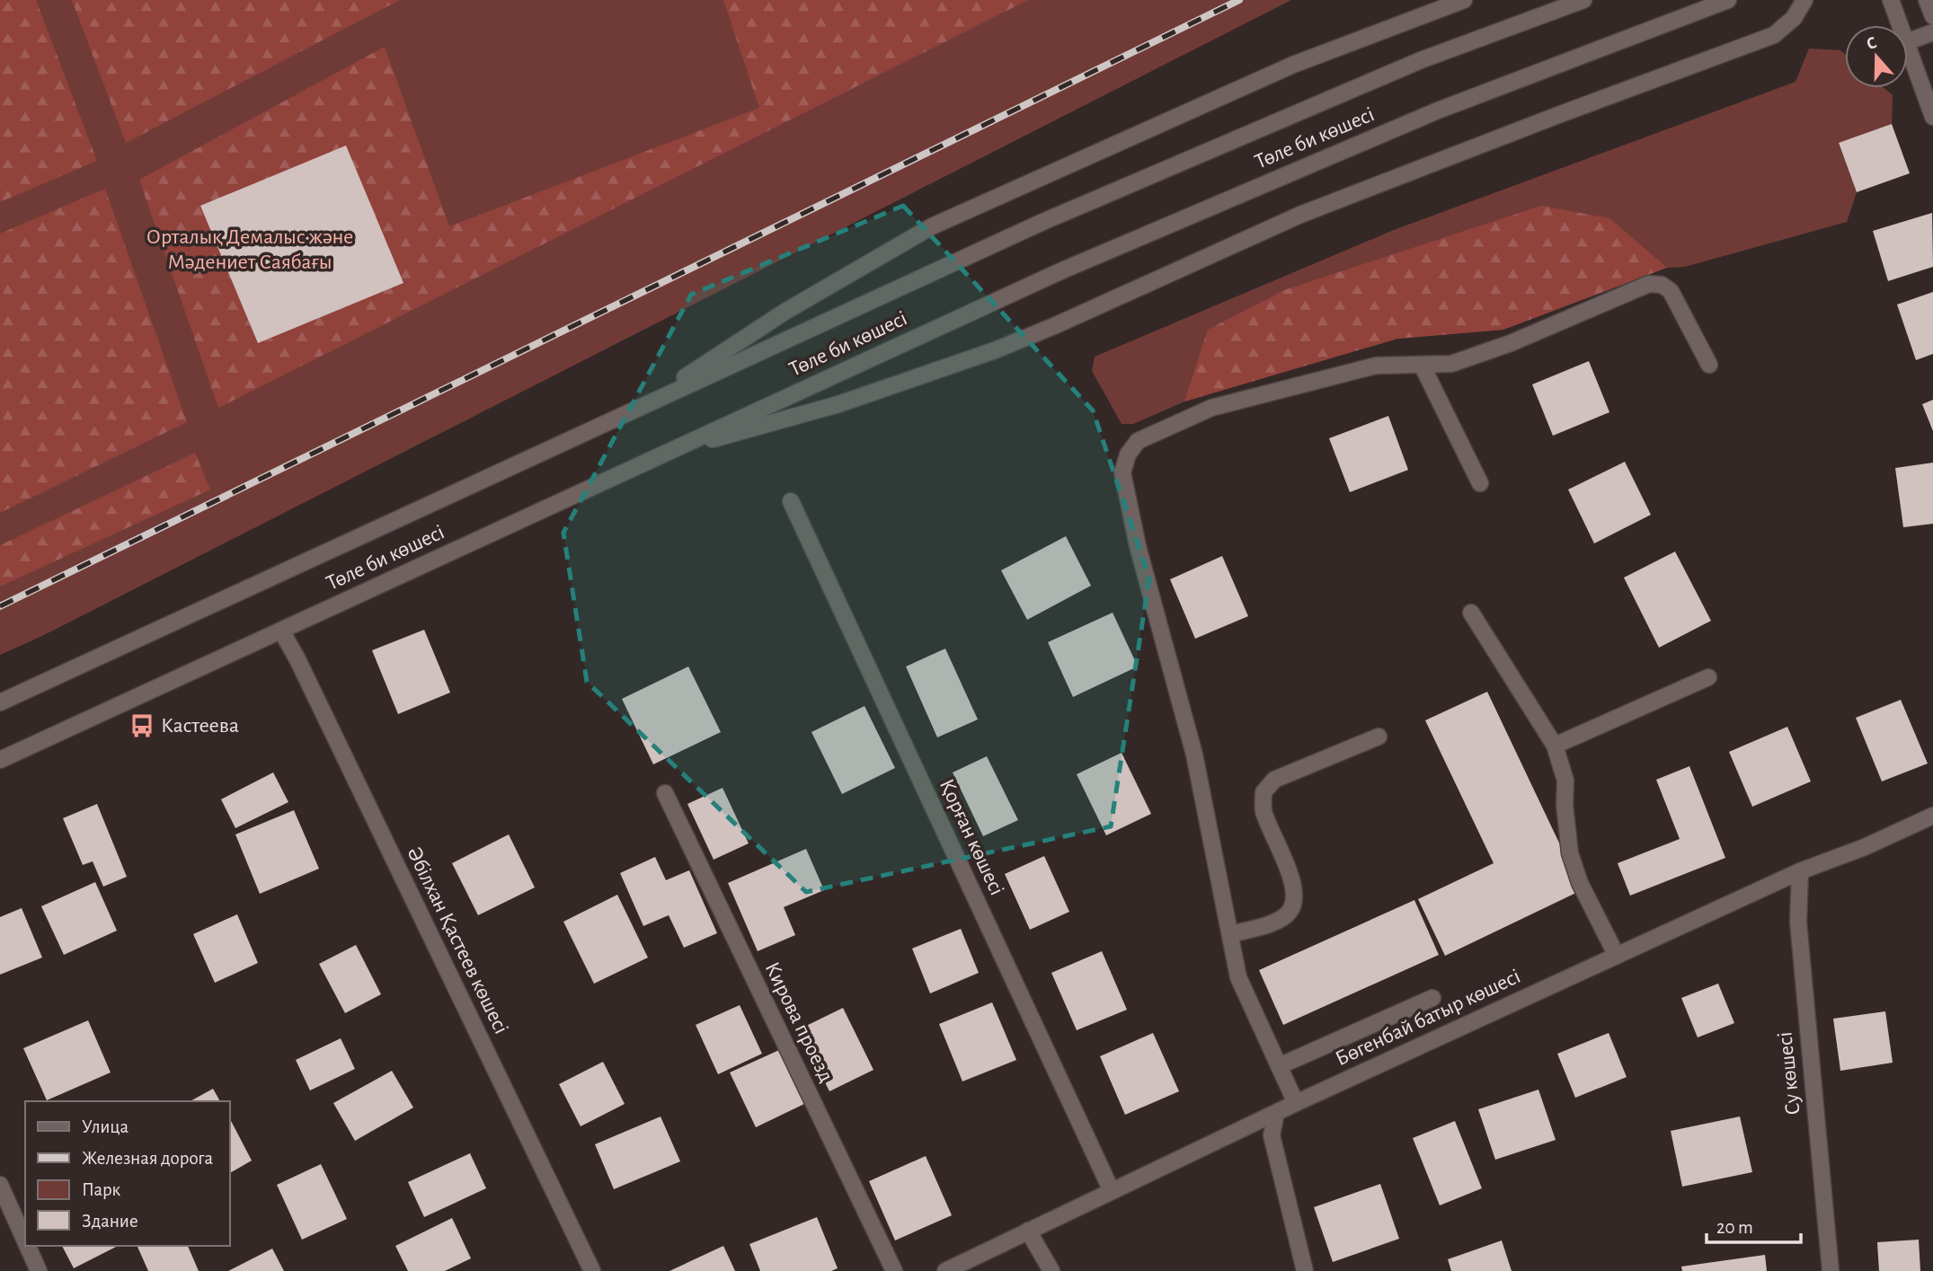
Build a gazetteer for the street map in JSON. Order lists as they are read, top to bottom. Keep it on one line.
{"streets":{"main road":["Төле би көшесі","Қорған көшесі","Әбілхан Қастеев көшесі","Бөгенбай батыр көшесі","Кирова проезд","Су көшесі"]},"crossings":[["Төле би көшесі","Әбілхан Қастеев көшесі"],["Қорған көшесі","Бөгенбай батыр көшесі"],["Бөгенбай батыр көшесі","Су көшесі"]],"parks":["Орталық Демалыс және Мәдениет Саябағы"],"places":{"bus stop":["Кастеева"]},"legend":["Улица","Железная дорога","Парк","Здание"],"scale_bar":"20 m","north":"top"}
